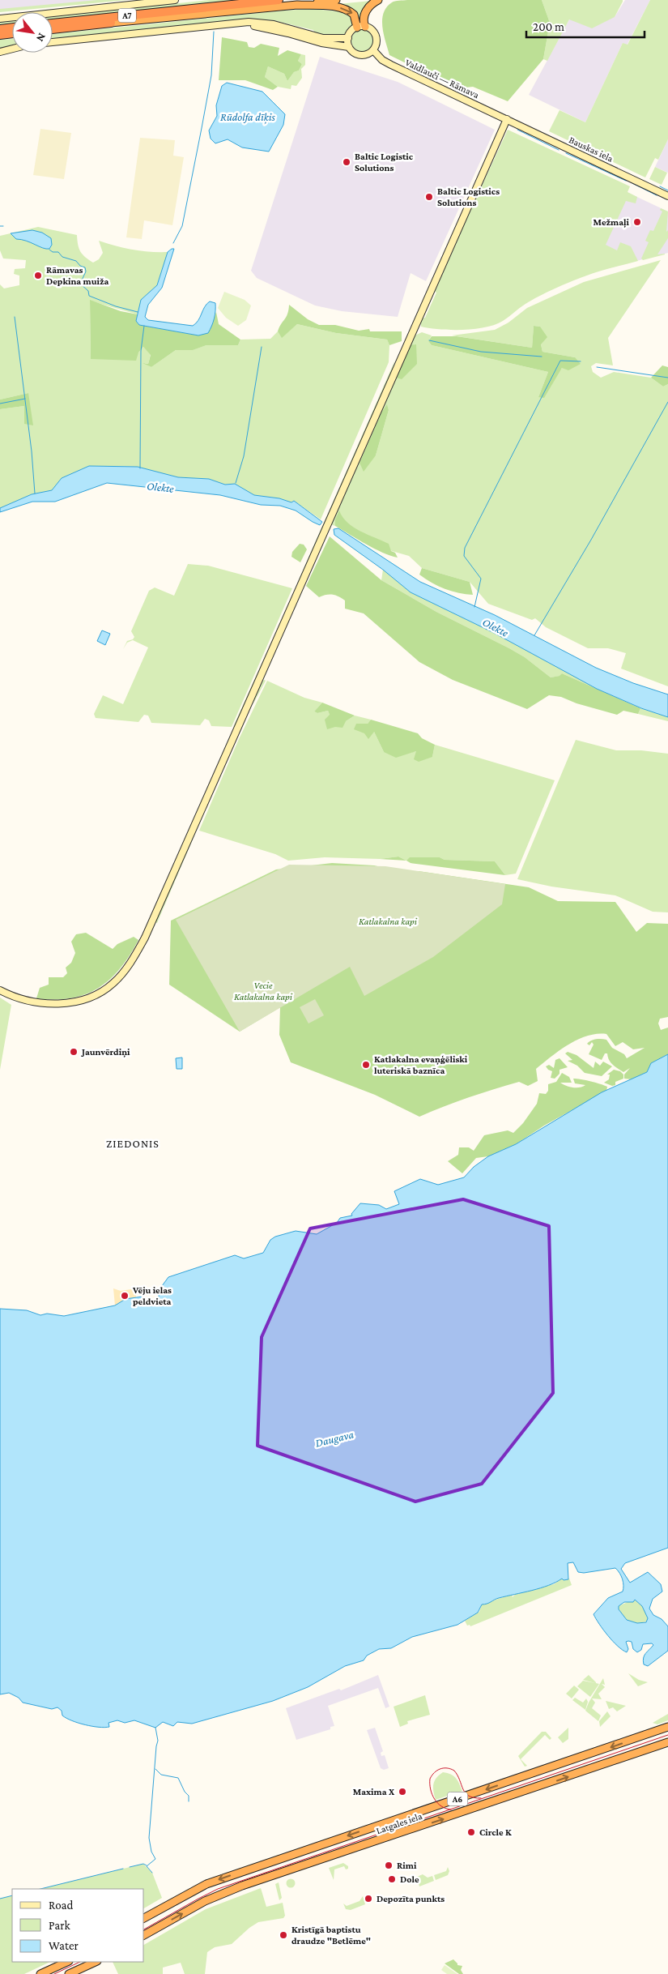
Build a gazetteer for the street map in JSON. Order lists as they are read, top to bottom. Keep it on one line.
{"streets":{"highway":["A7","A6","Latgales iela"],"main road":["Valdlauči — Rāmava","Bauskas iela"]},"crossings":[["Valdlauči — Rāmava","Bauskas iela"]],"districts":["ZIEDONIS"],"water":["Rūdolfa dīķis","Olekte","Daugava"],"parks":["Katlakalna kapi","Vecie Katlakalna kapi"],"places":["Baltic Logistic Solutions","Baltic Logistics Solutions","Mežmaļi","Rāmavas Depkina muiža","Jaunvērdiņi","Katlakalna evaņģēliski luteriskā baznīca","Vēju ielas peldvieta","Maxima X","Circle K","Rimi","Dole","Depozīta punkts","Kristīgā baptistu draudze \"Betlēme\""],"legend":["Road","Park","Water"],"scale_bar":"200 m","north":"bottom right"}
